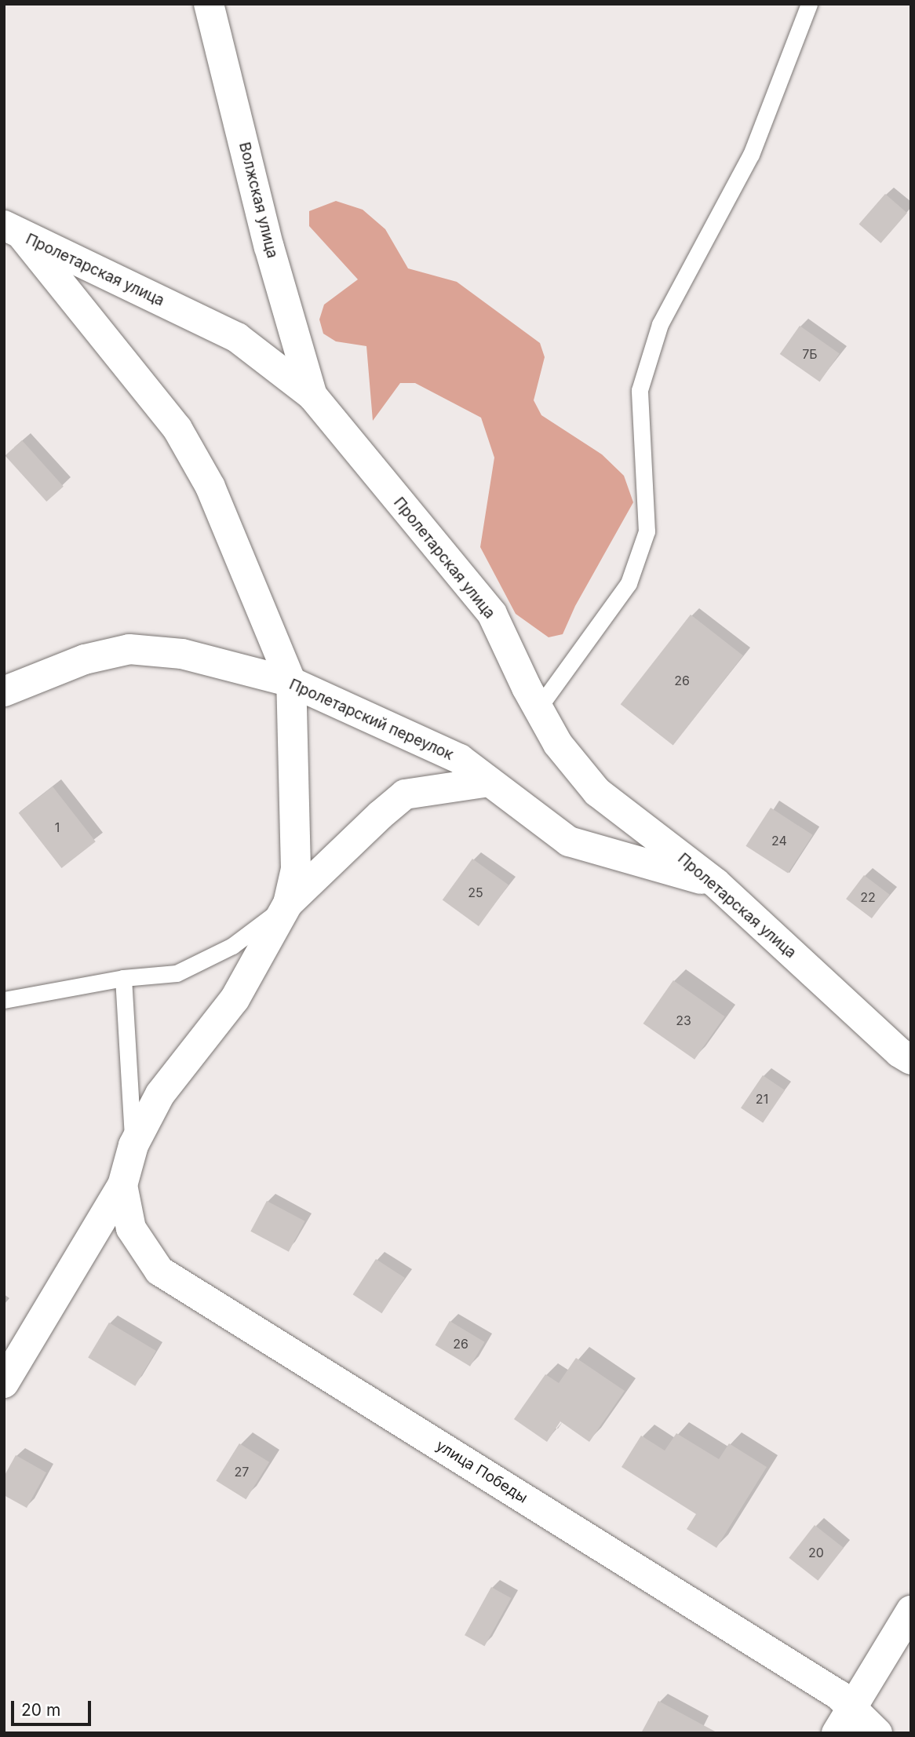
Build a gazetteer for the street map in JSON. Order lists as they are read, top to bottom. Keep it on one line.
{"streets":{"street":["Волжская улица","Пролетарская улица","Пролетарский переулок","улица Победы"]},"crossings":[["Волжская улица","Пролетарская улица"],["Пролетарская улица","Пролетарский переулок"]],"house_numbers":["7Б","26","1","24","25","22","23","21","26","27","20"],"scale_bar":"20 m"}
